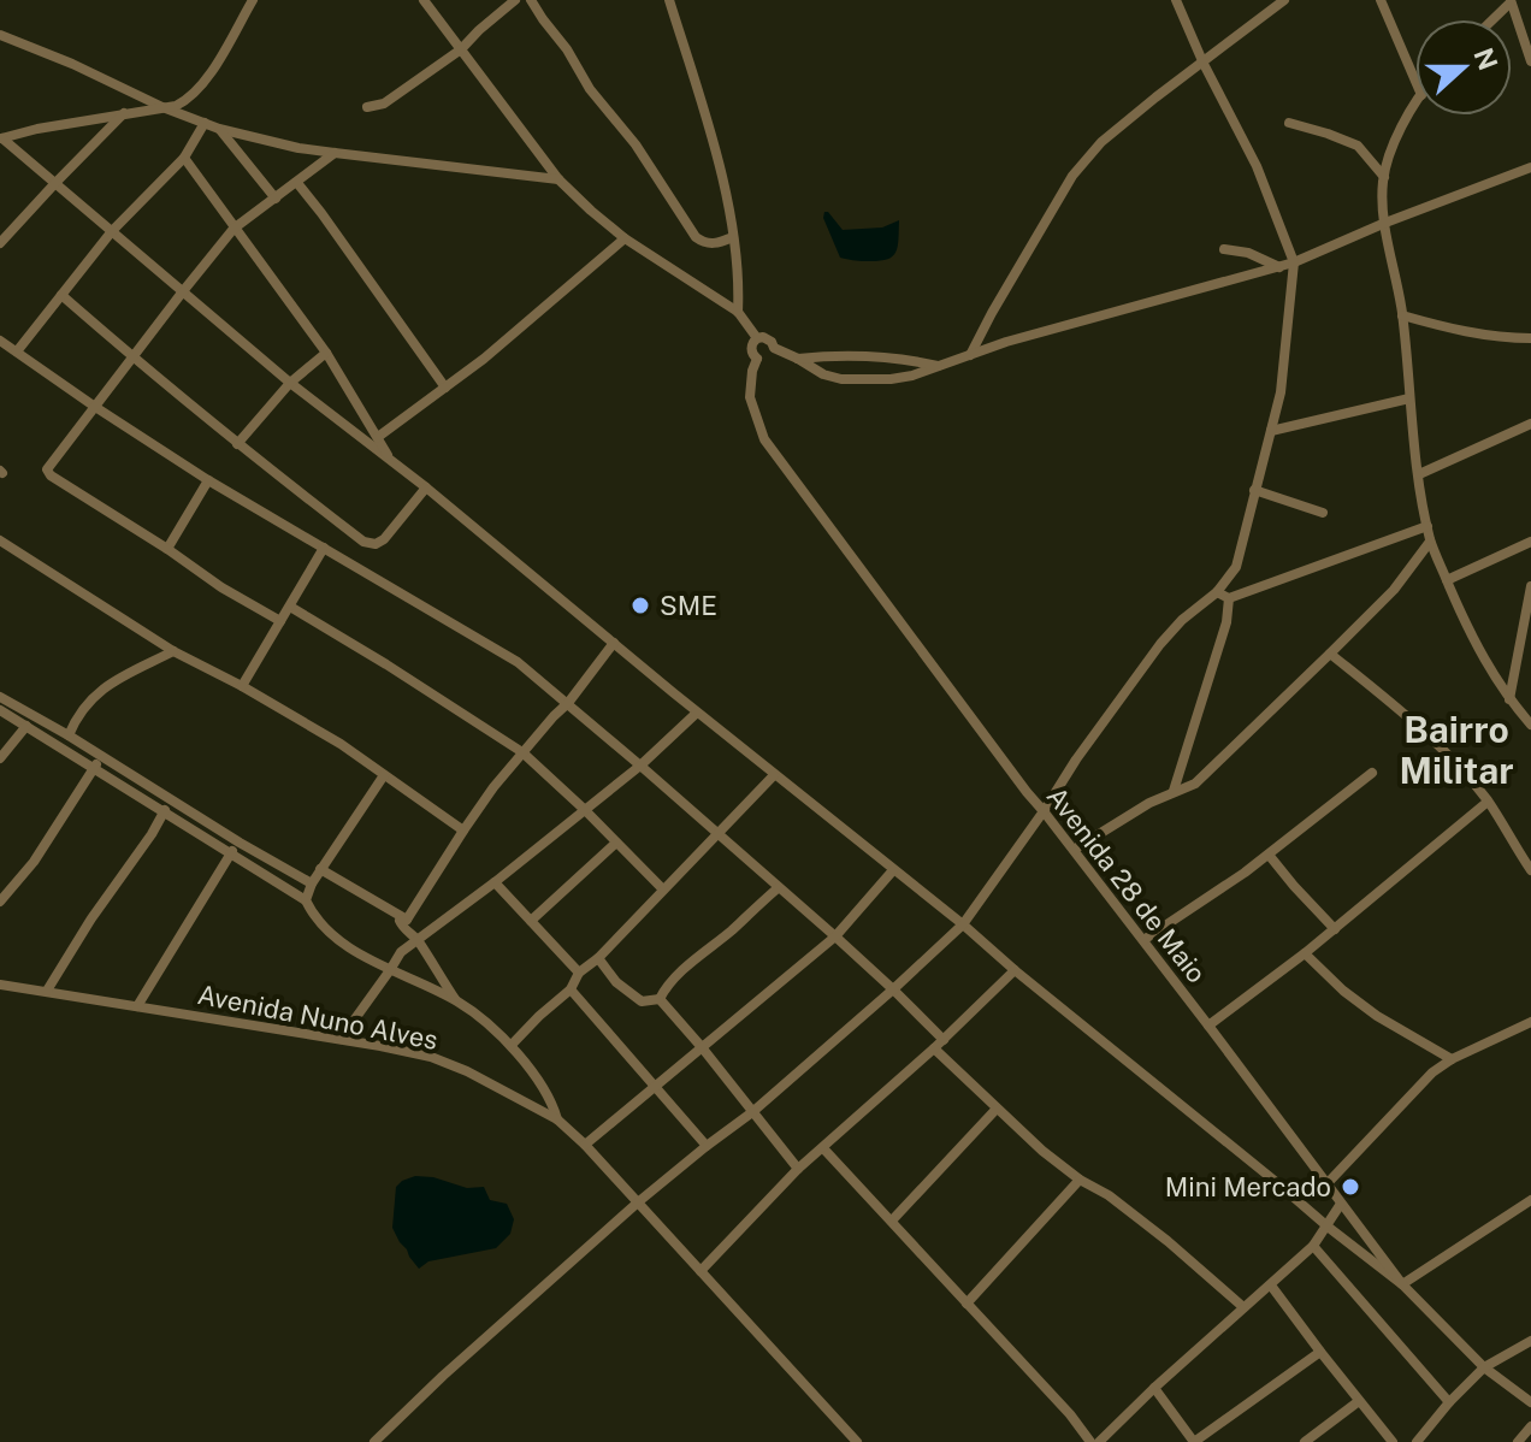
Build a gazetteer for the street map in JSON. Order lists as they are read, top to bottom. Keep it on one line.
{"streets":{"street":["Avenida 28 de Maio","Avenida Nuno Alves"]},"districts":["Bairro Militar"],"places":["SME","Mini Mercado"],"north":"right"}
